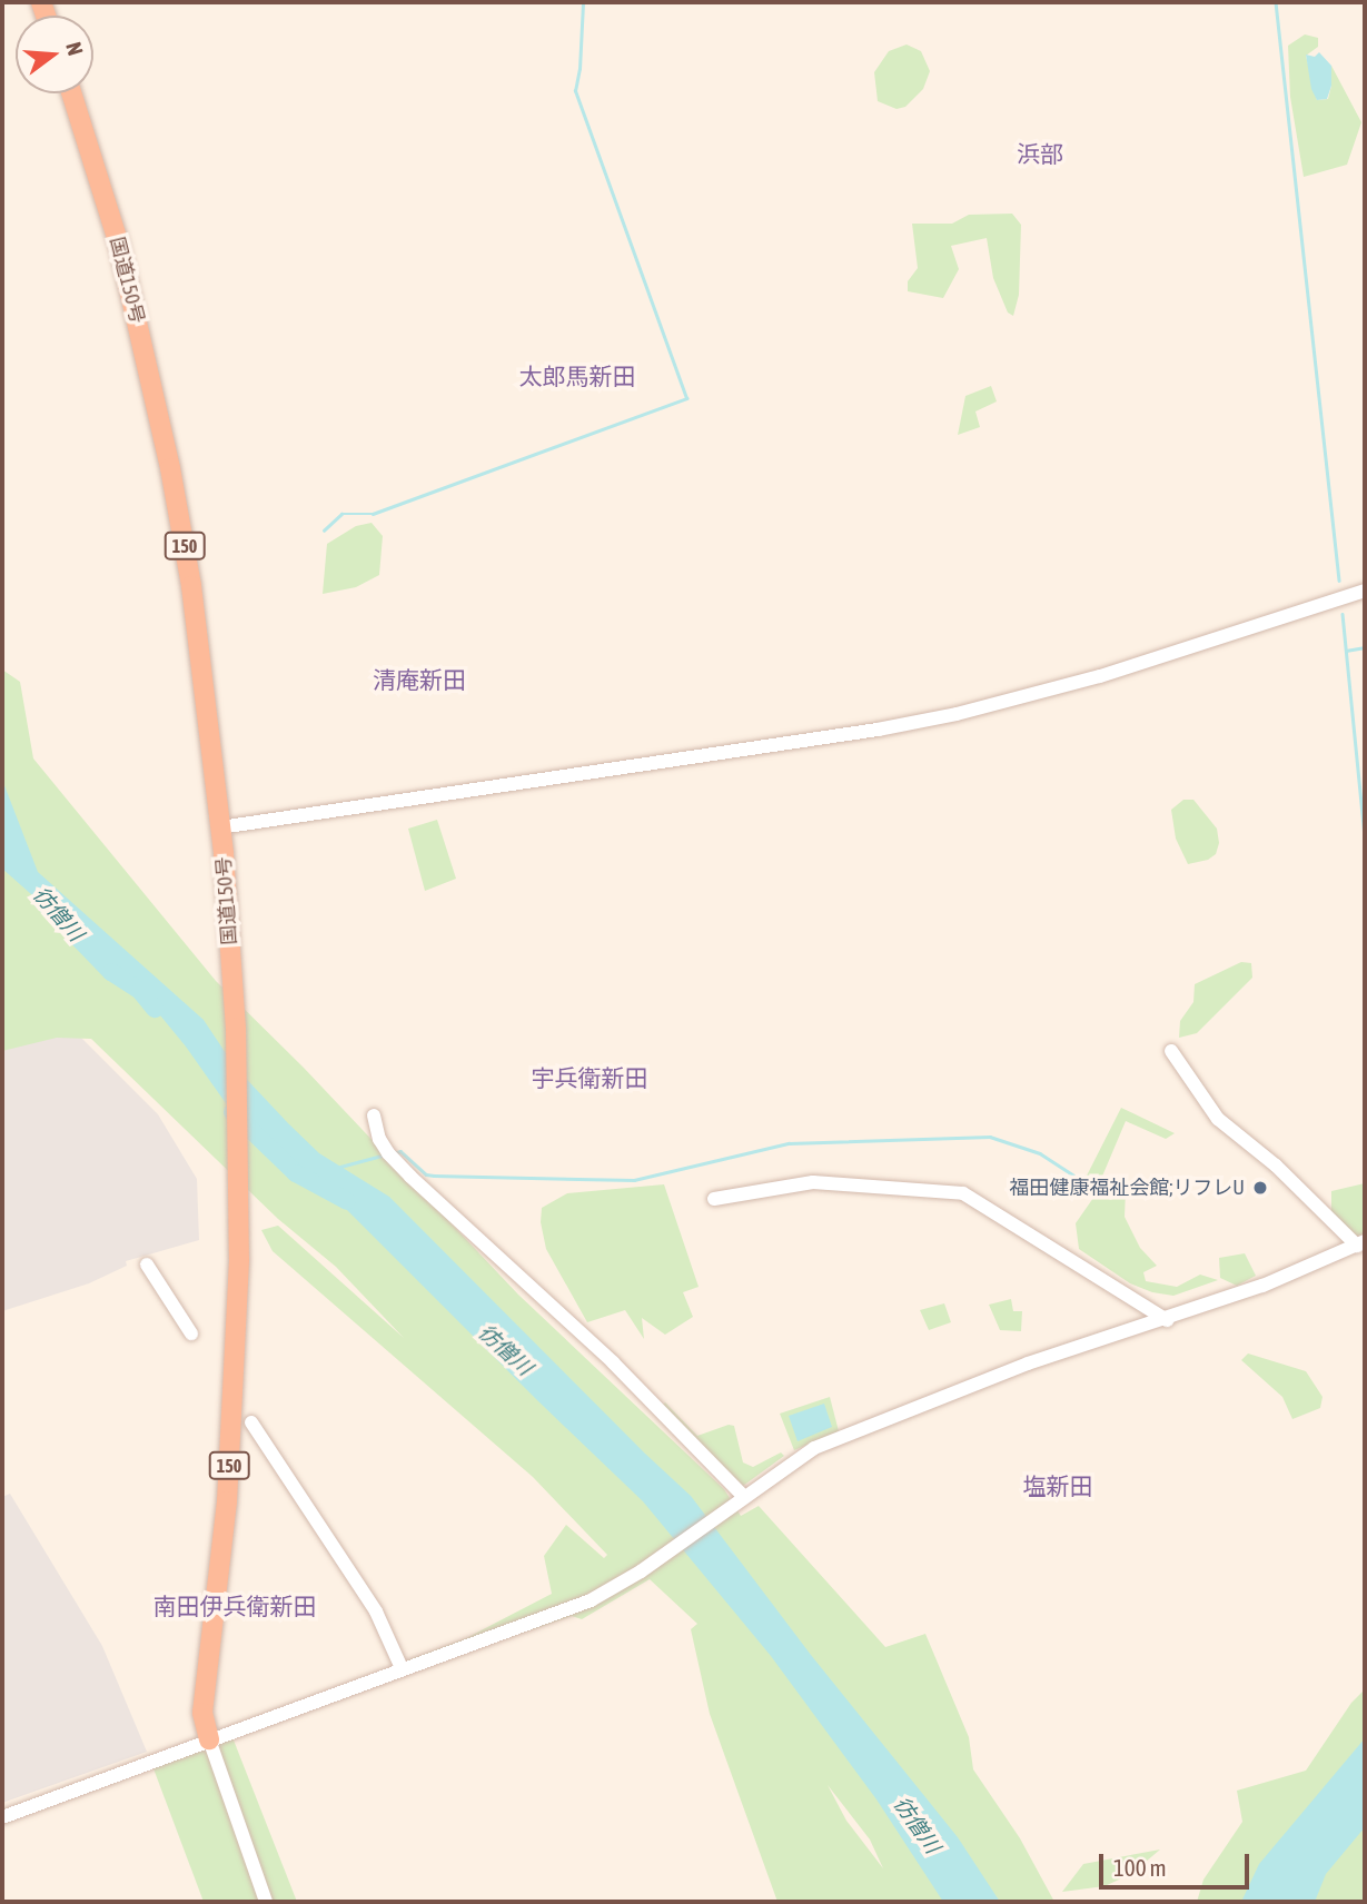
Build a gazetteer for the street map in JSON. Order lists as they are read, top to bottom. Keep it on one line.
{"streets":{"highway":["国道150号","150"]},"districts":["浜部","太郎馬新田","清庵新田","宇兵衛新田","塩新田","南田伊兵衛新田"],"water":["彷僧川"],"places":["福田健康福祉会館;リフレU"],"scale_bar":"100 m","north":"right"}
